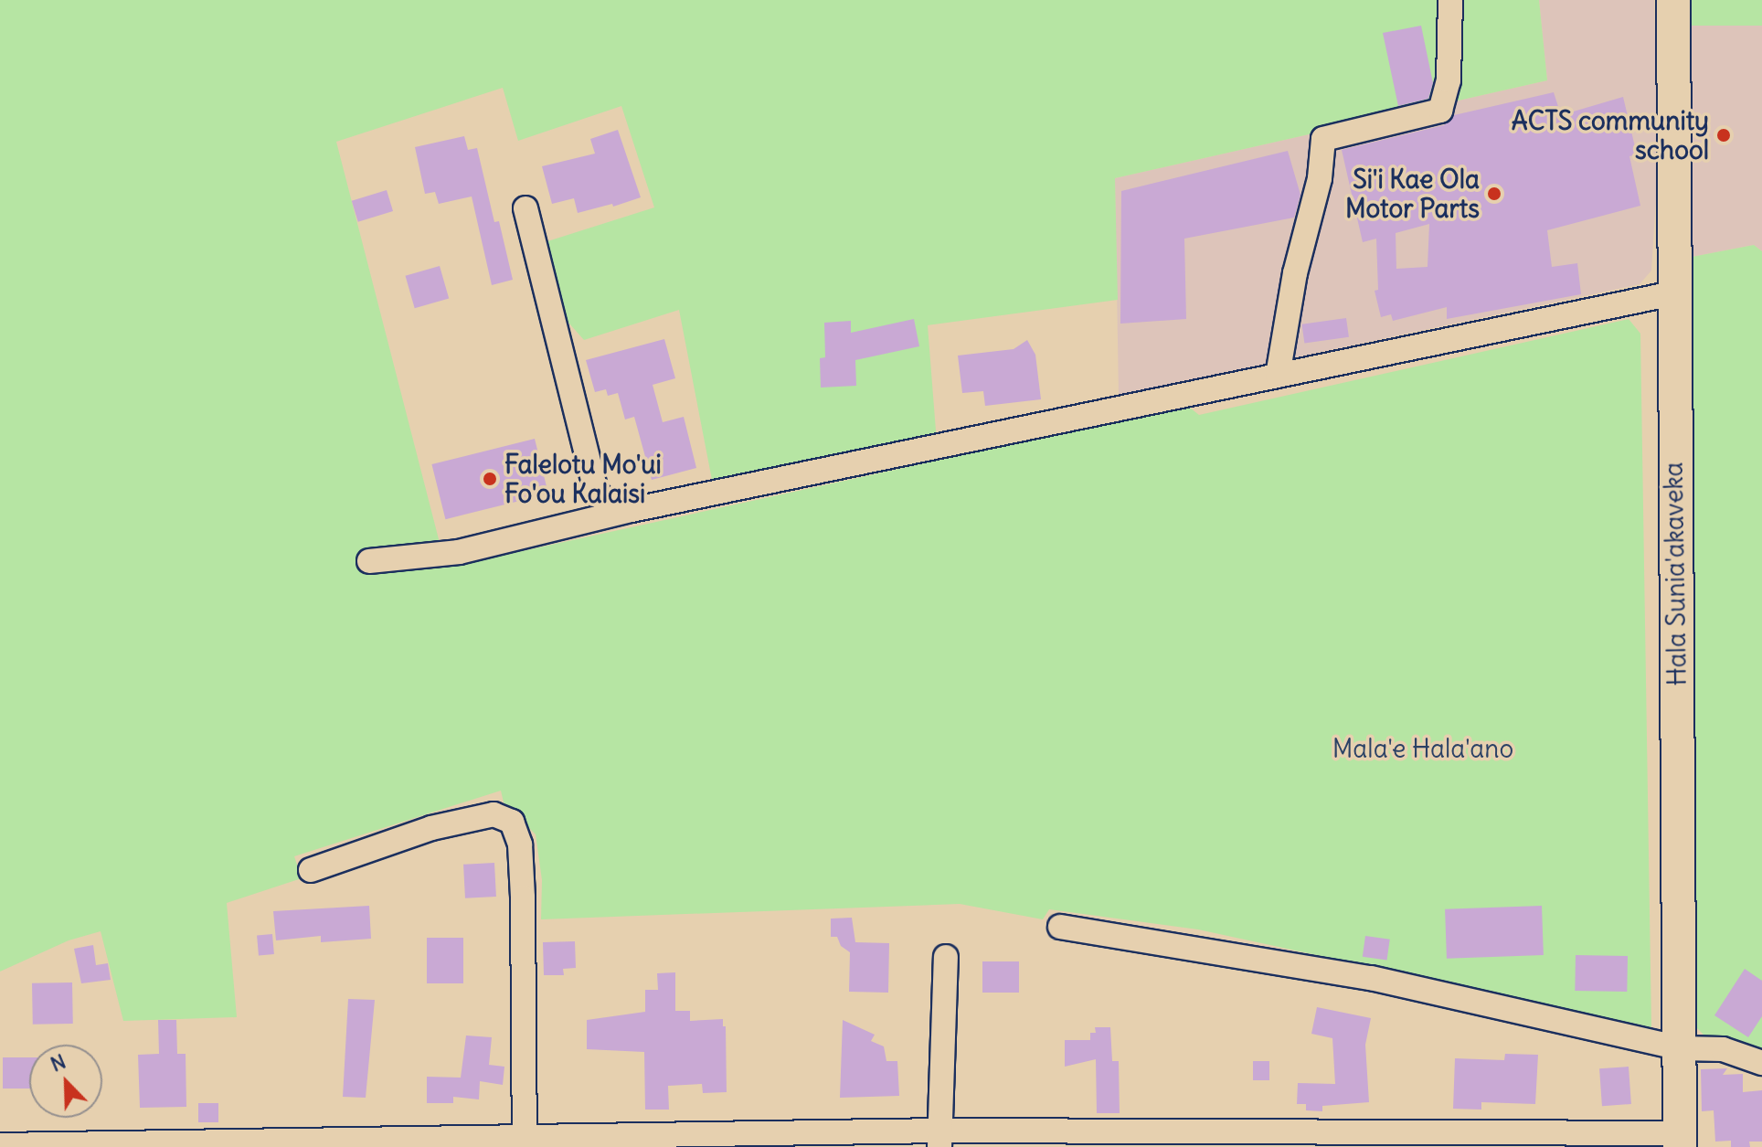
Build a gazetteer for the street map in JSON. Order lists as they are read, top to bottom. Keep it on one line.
{"streets":{"street":["Hala Sunia'akaveka"]},"parks":["Mala'e Hala'ano"],"places":["ACTS community school","Si'i Kae Ola Motor Parts","Falelotu Mo'ui Fo'ou Kalaisi"],"north":"top left"}
